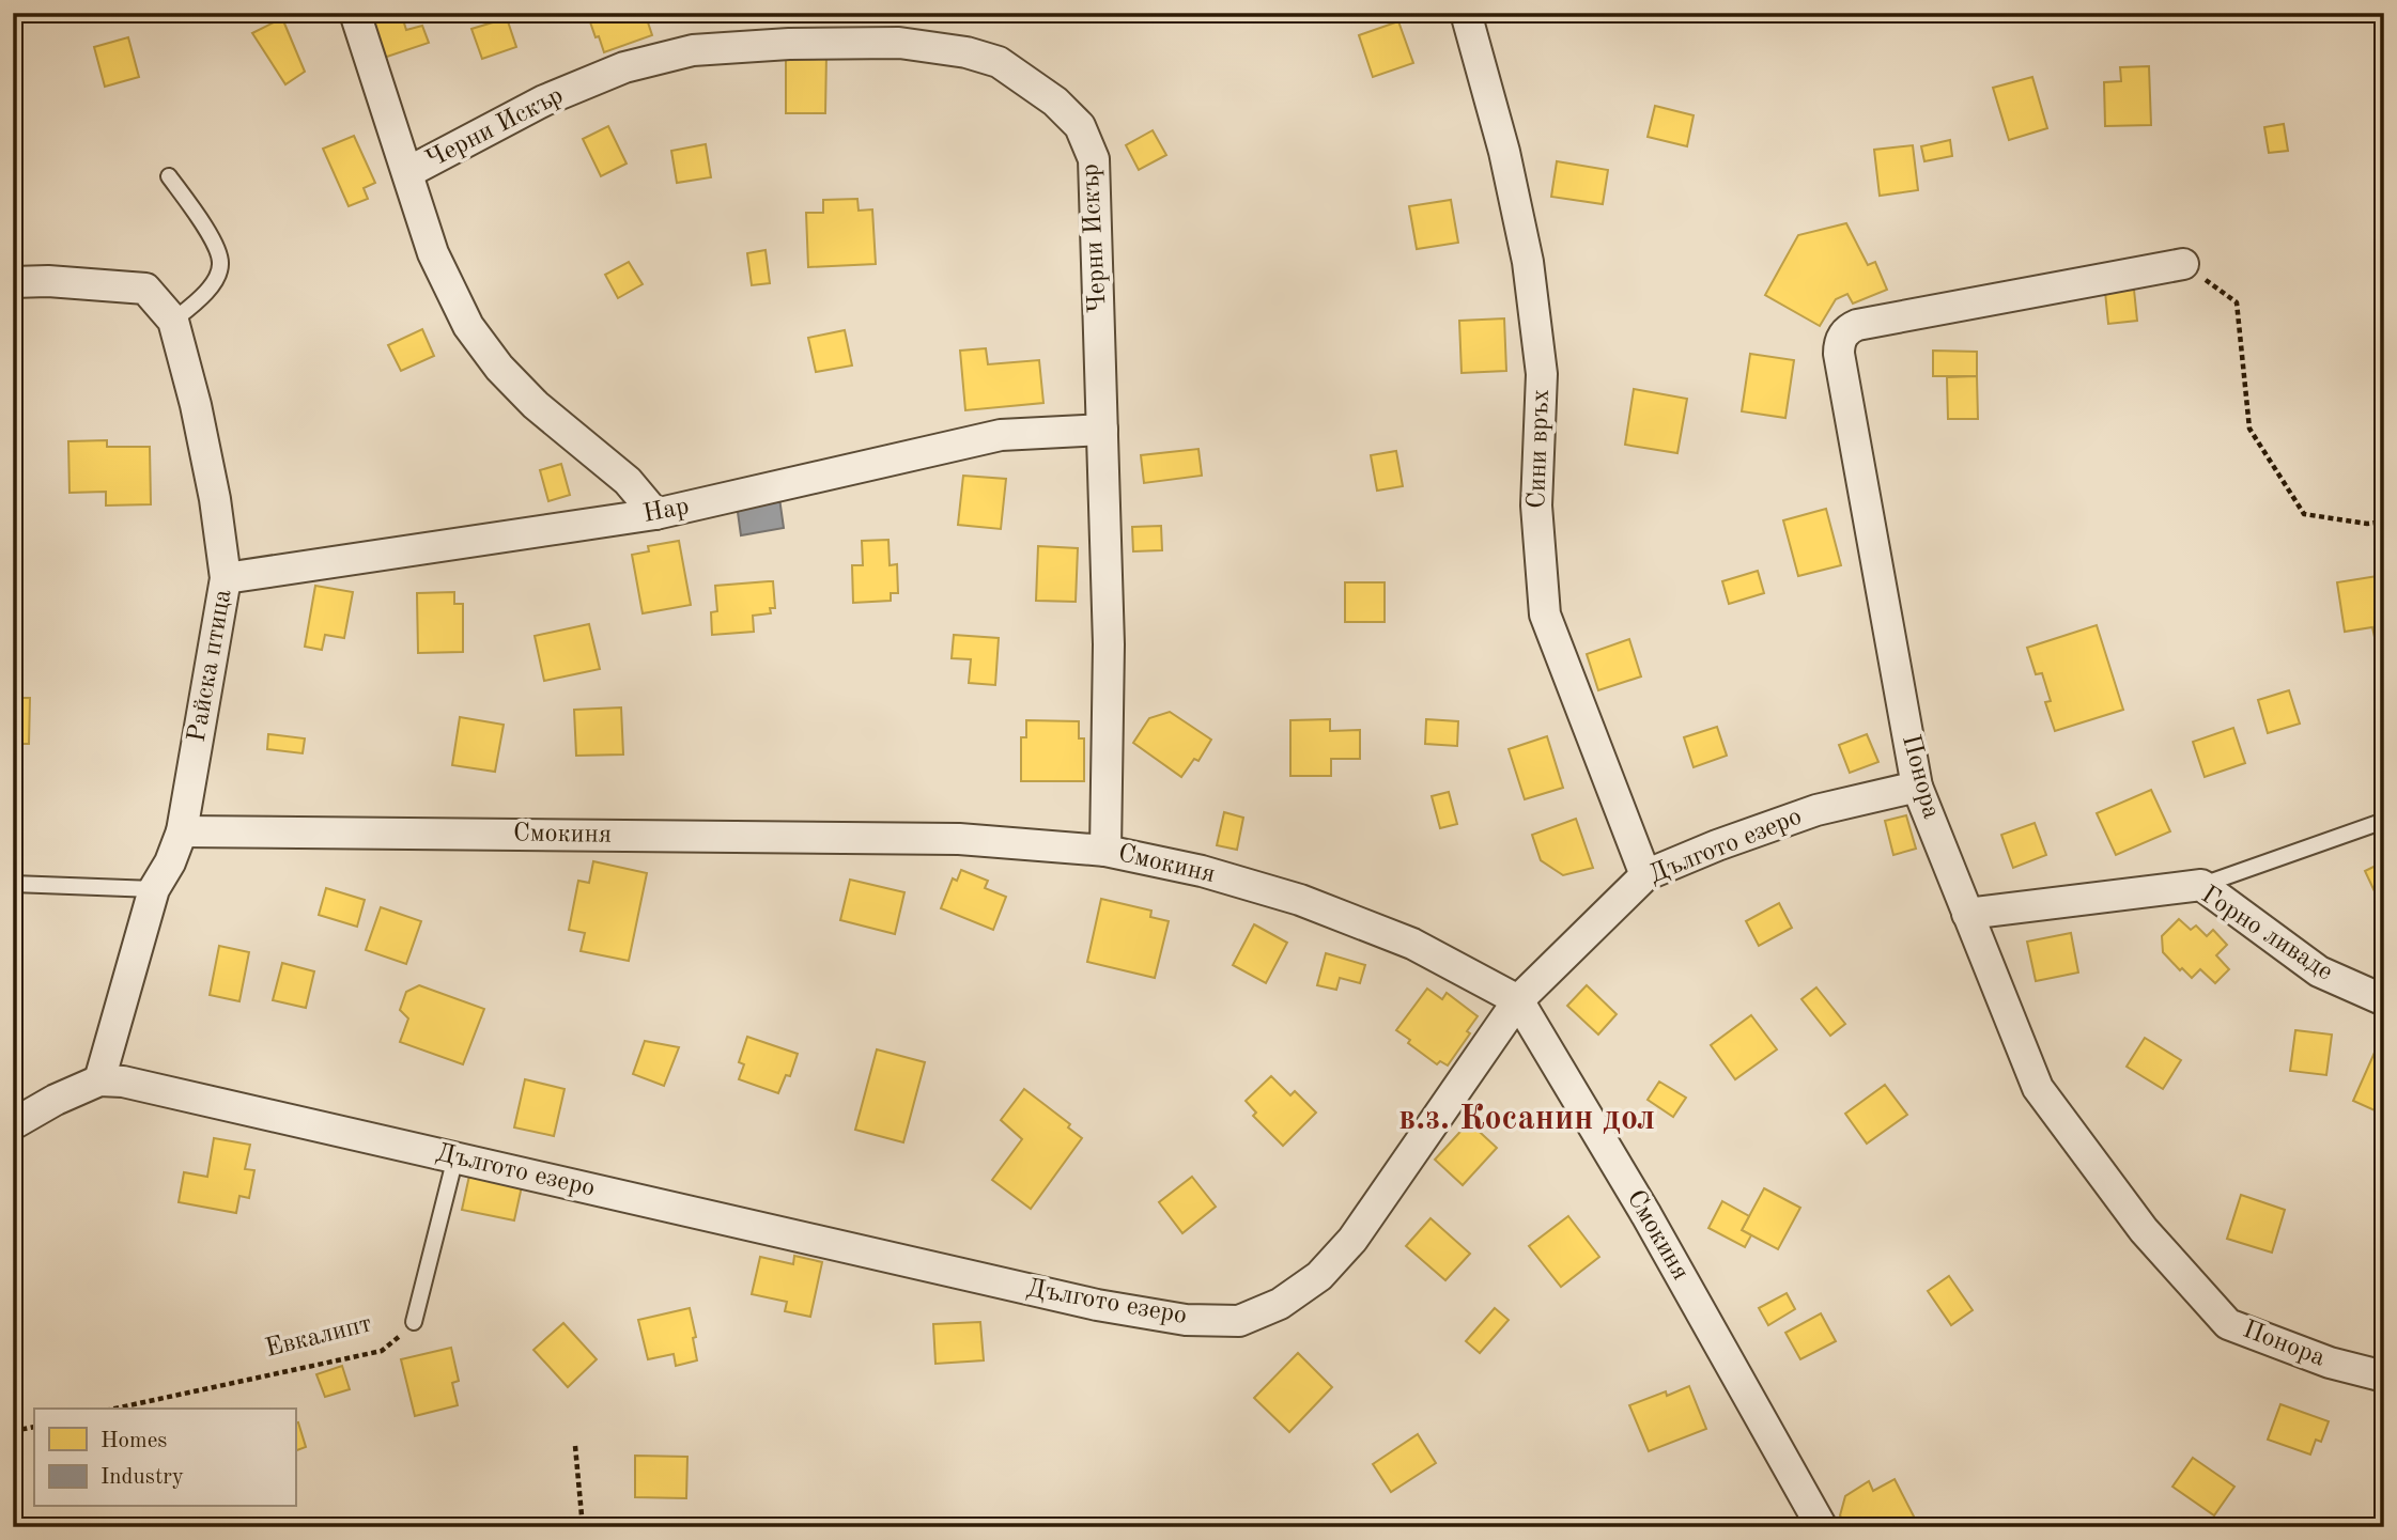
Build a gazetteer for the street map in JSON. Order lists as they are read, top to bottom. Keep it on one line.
{"streets":{"street":["Черни Искър","Сини връх","Нар","Райска птица","Понора","Смокиня","Дългото езеро","Горно ливаде"],"path":["Евкалипт"]},"crossings":[["Черни Искър","Нар"],["Черни Искър","Смокиня"],["Сини връх","Дългото езеро"],["Нар","Райска птица"],["Райска птица","Смокиня"],["Райска птица","Дългото езеро"],["Понора","Дългото езеро"],["Понора","Горно ливаде"],["Смокиня","Дългото езеро"]],"districts":["в.з. Косанин дол"],"legend":["Homes","Industry"]}
